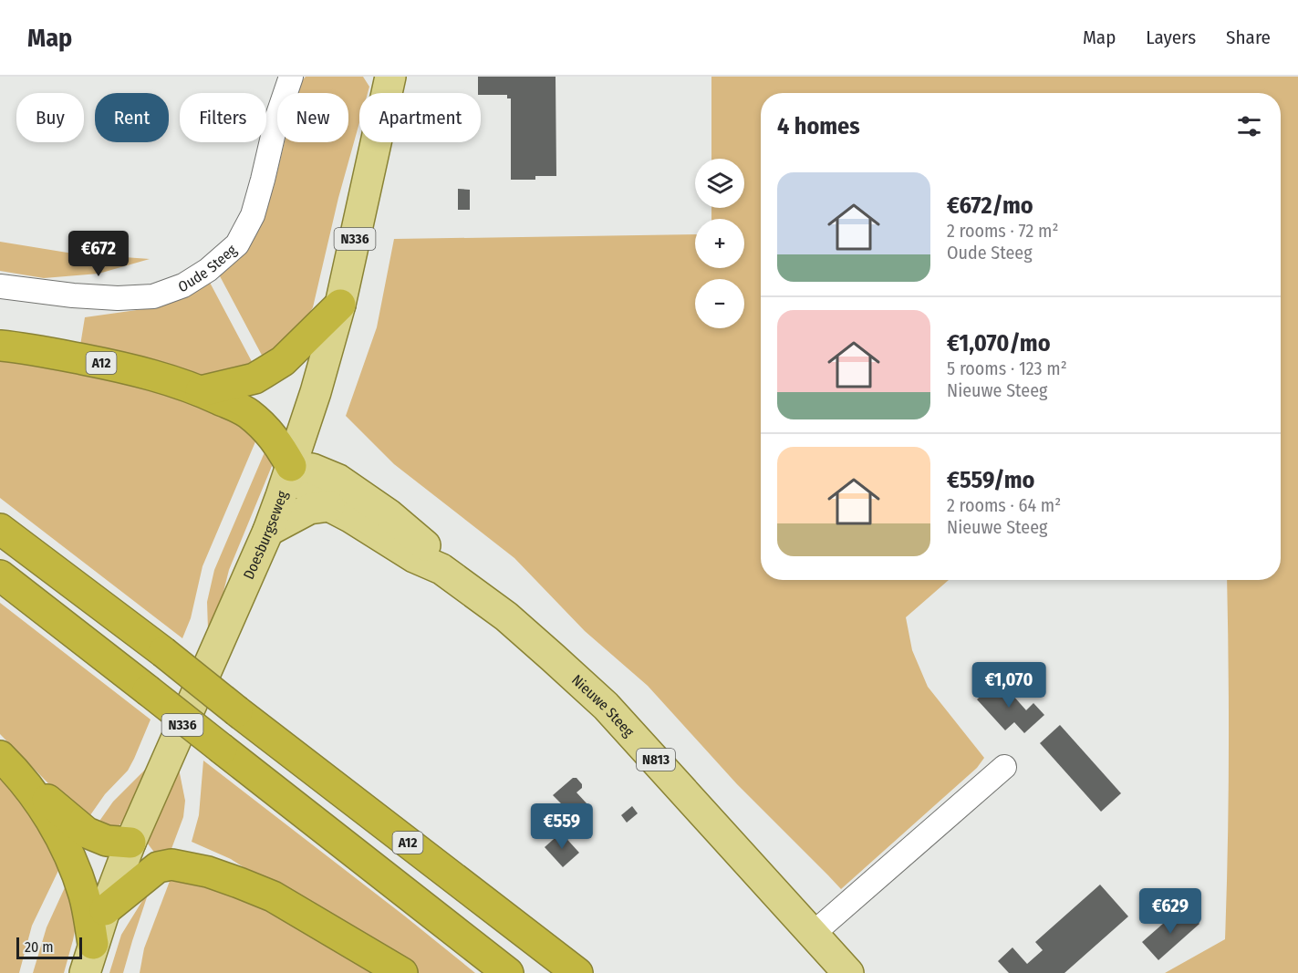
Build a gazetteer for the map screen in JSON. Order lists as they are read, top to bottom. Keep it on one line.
{"streets":{"highway":["A12"],"main road":["N336","Doesburgseweg","Nieuwe Steeg","N813"],"street":["Oude Steeg"]},"crossings":[["A12","Doesburgseweg"],["A12","Nieuwe Steeg"],["Doesburgseweg","Nieuwe Steeg"]],"scale_bar":"20 m","page":{"header":"Map","nav":["Map","Layers","Share"],"chip":["Buy","Rent","Filters","New","Apartment"],"heading":"4 homes","map_buttons":["+","−"],"list":[{"name":"€672/mo","note":"2 rooms · 72 m² · Oude Steeg"},{"name":"€1,070/mo","note":"5 rooms · 123 m² · Nieuwe Steeg"},{"name":"€559/mo","note":"2 rooms · 64 m² · Nieuwe Steeg"}],"price":["€672","€1,070","€559","€629"],"scale":"20 m"}}
